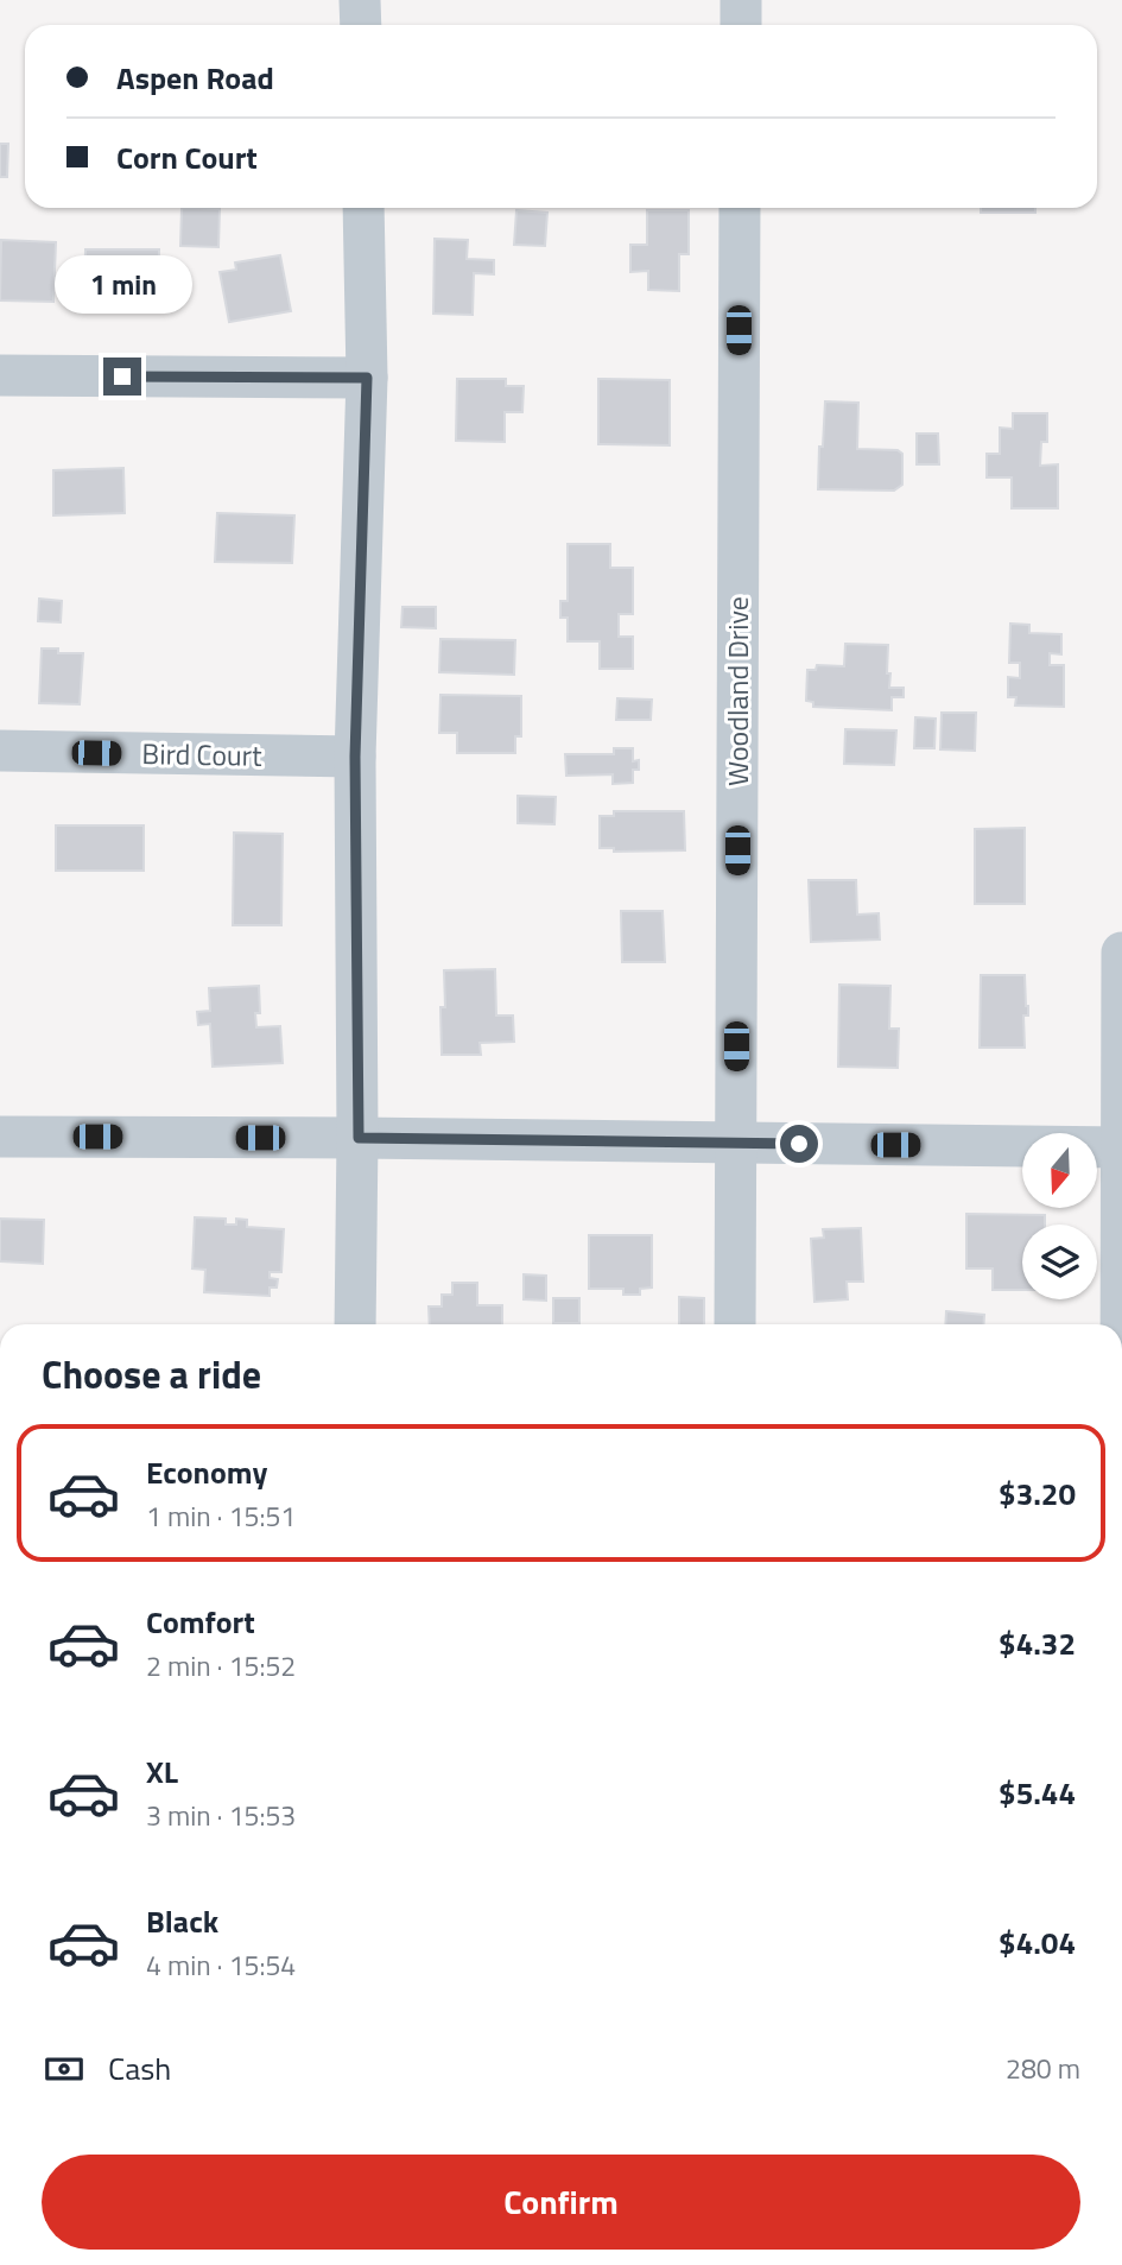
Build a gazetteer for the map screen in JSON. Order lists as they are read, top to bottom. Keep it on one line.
{"streets":{"street":["Woodland Drive","Bird Court"]},"north":"bottom","page":{"banner":["Aspen Road","Corn Court"],"bubble":"1 min","heading":"Choose a ride","list":[{"name":"Economy","note":"1 min · 15:51","value":"$3.20"},{"name":"Comfort","note":"2 min · 15:52","value":"$4.32"},{"name":"XL","note":"3 min · 15:53","value":"$5.44"},{"name":"Black","note":"4 min · 15:54","value":"$4.04"}],"pay":["Cash","280 m"],"buttons":"Confirm"}}
